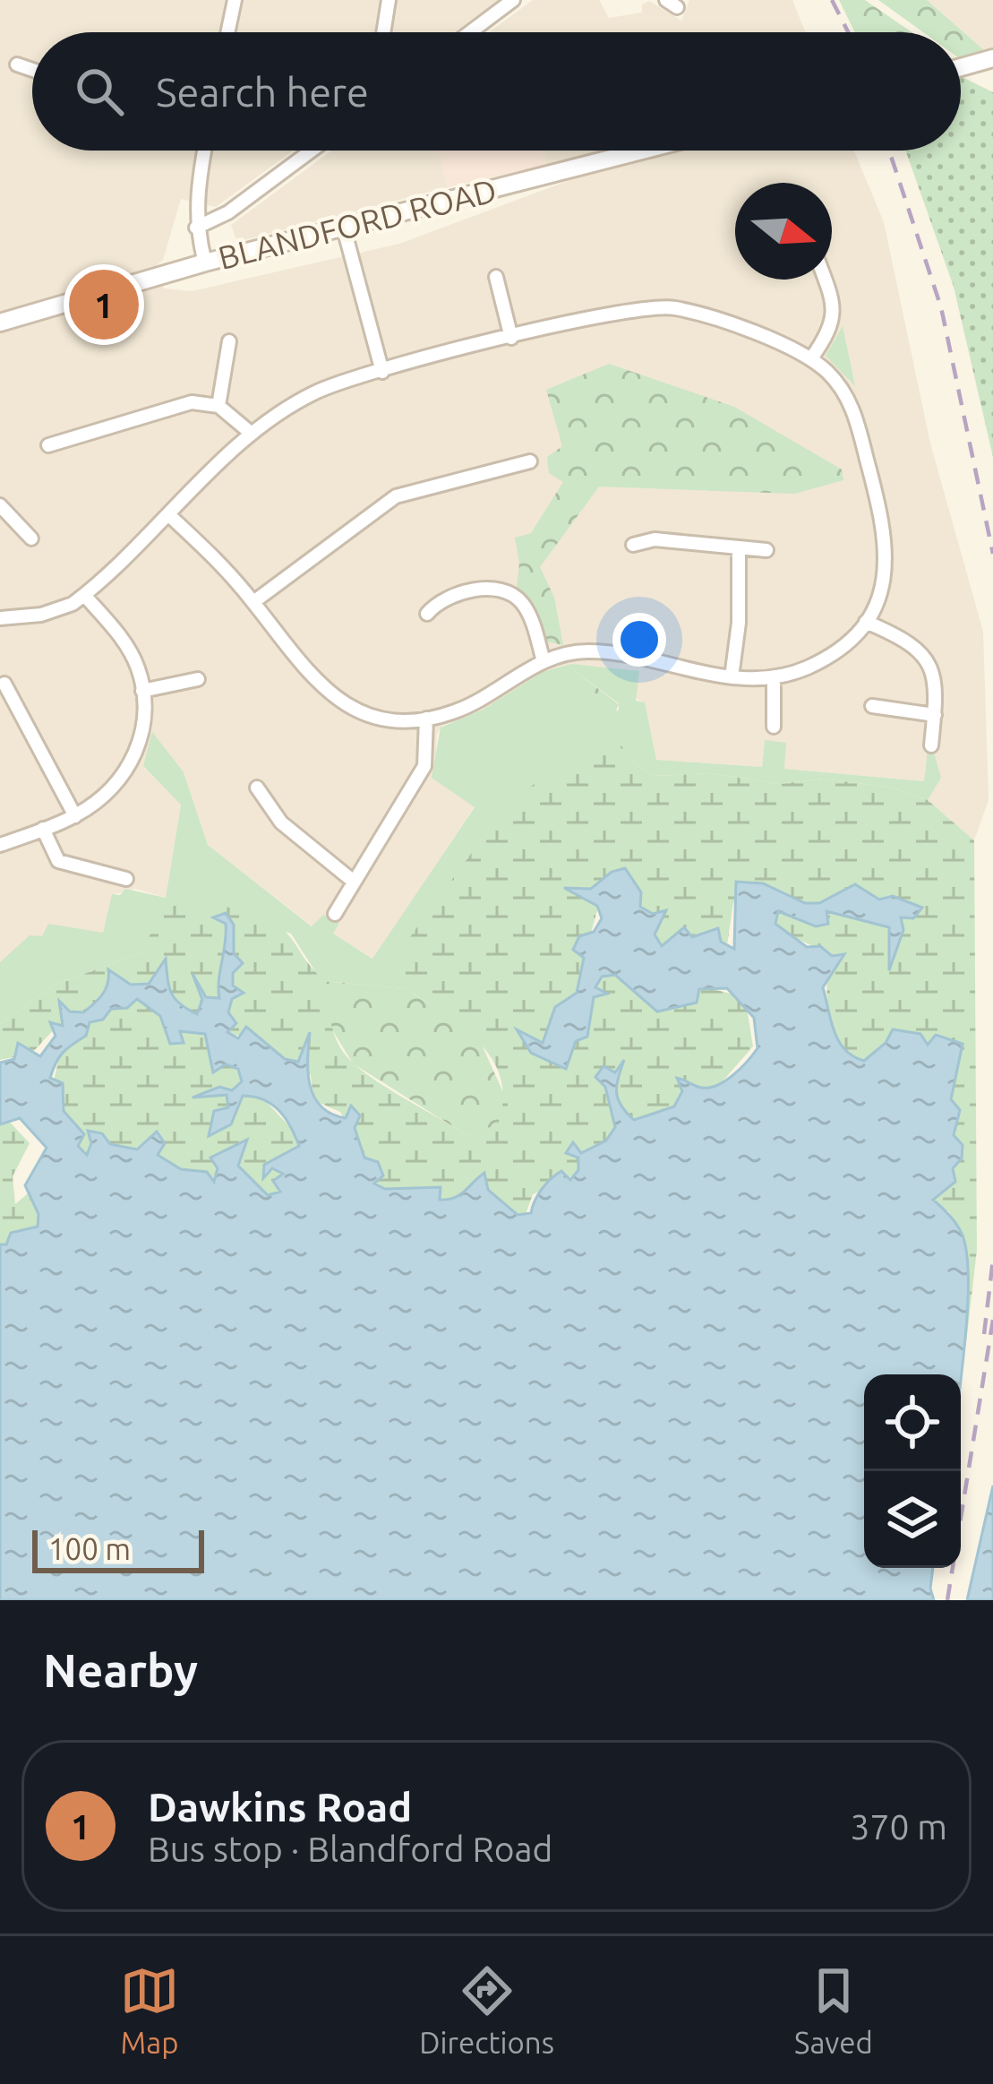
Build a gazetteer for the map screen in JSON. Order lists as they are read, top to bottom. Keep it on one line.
{"streets":{"main road":["BLANDFORD ROAD"]},"scale_bar":"100 m","north":"right","page":{"search":"Search here","pins":"1","scale":"100 m","heading":"Nearby","list":[{"mark":"1","name":"Dawkins Road","note":"Bus stop · Blandford Road","value":"370 m"}],"nav":["Map","Directions","Saved"]}}
